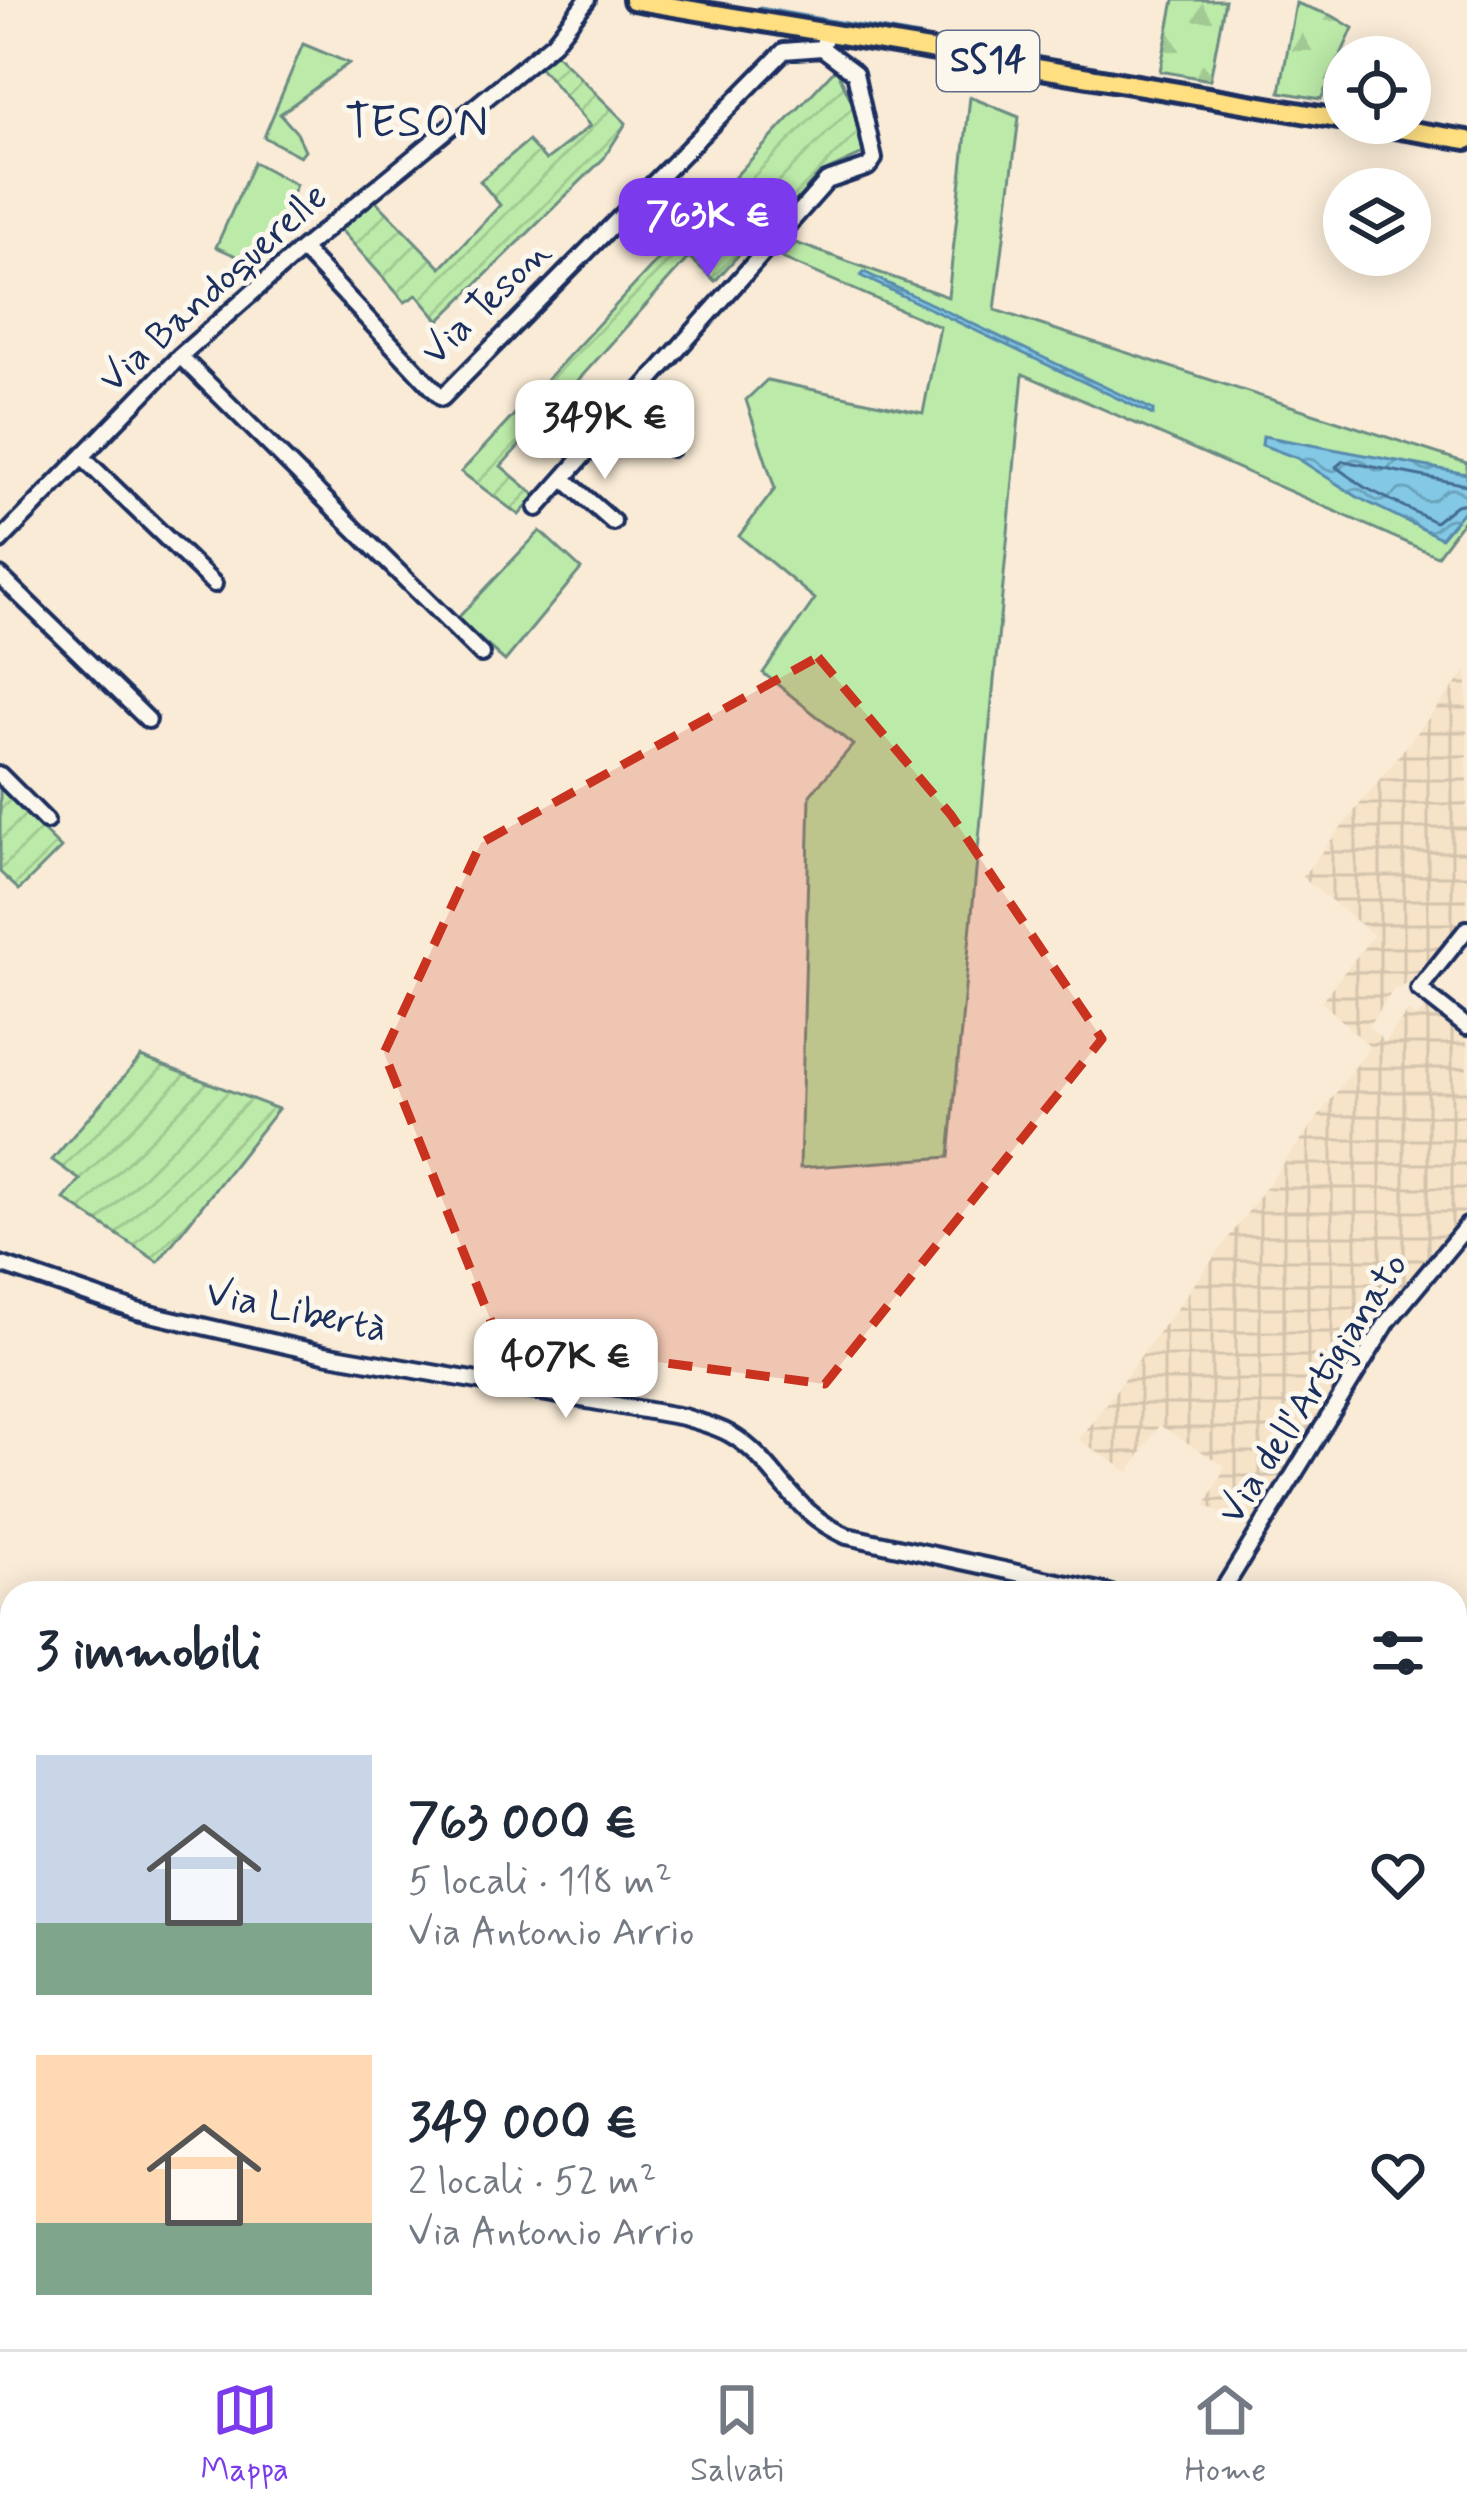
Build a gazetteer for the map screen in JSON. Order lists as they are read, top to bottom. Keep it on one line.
{"streets":{"main road":["SS14"],"street":["Via Bandoquerelle","Via Teson","Via Libertà","Via dell'Artigianato"]},"crossings":[["SS14","Via Teson"],["Via Bandoquerelle","Via Teson"]],"districts":["TESON"],"page":{"price":["763K €","349K €","407K €"],"heading":"3 immobili","list":[{"name":"763 000 €","note":"5 locali · 118 m² · Via Antonio Arrio"},{"name":"349 000 €","note":"2 locali · 52 m² · Via Antonio Arrio"}],"tabs":["Mappa","Salvati","Home"]}}
